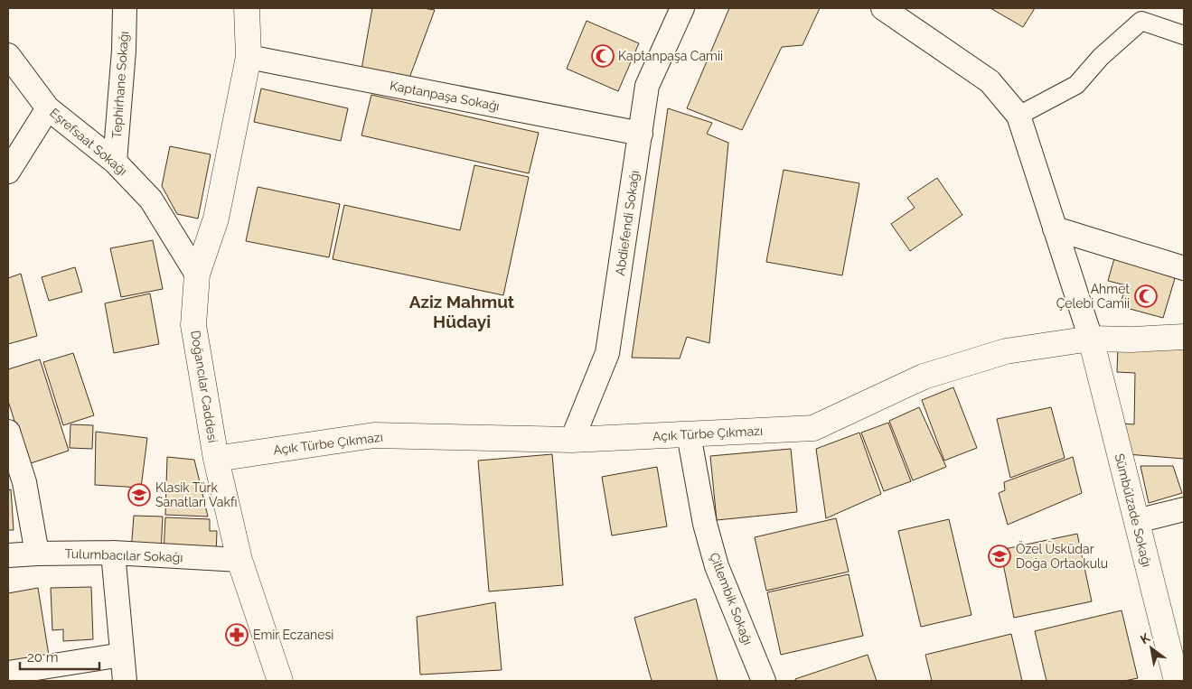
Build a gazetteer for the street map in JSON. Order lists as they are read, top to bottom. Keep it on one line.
{"streets":{"street":["Tephirhane Sokağı","Kaptanpaşa Sokağı","Eşrefsaat Sokağı","Abdiefendi Sokağı","Doğancılar Caddesi","Açık Türbe Çıkmazı","Sümbülzade Sokağı","Tulumbacılar Sokağı","Çitlembik Sokağı"]},"crossings":[["Tephirhane Sokağı","Eşrefsaat Sokağı"],["Kaptanpaşa Sokağı","Abdiefendi Sokağı"],["Kaptanpaşa Sokağı","Doğancılar Caddesi"],["Eşrefsaat Sokağı","Doğancılar Caddesi"],["Abdiefendi Sokağı","Açık Türbe Çıkmazı"],["Doğancılar Caddesi","Açık Türbe Çıkmazı"],["Doğancılar Caddesi","Tulumbacılar Sokağı"],["Açık Türbe Çıkmazı","Sümbülzade Sokağı"],["Açık Türbe Çıkmazı","Çitlembik Sokağı"]],"districts":["Aziz Mahmut Hüdayi"],"places":{"mosque":["Kaptanpaşa Camii","Ahmet Çelebi Camii"],"school or university":["Klasik Türk Sanatları Vakfı","Özel Üsküdar Doğa Ortaokulu"],"pharmacy":["Emir Eczanesi"]},"scale_bar":"20 m","north":"top left"}
